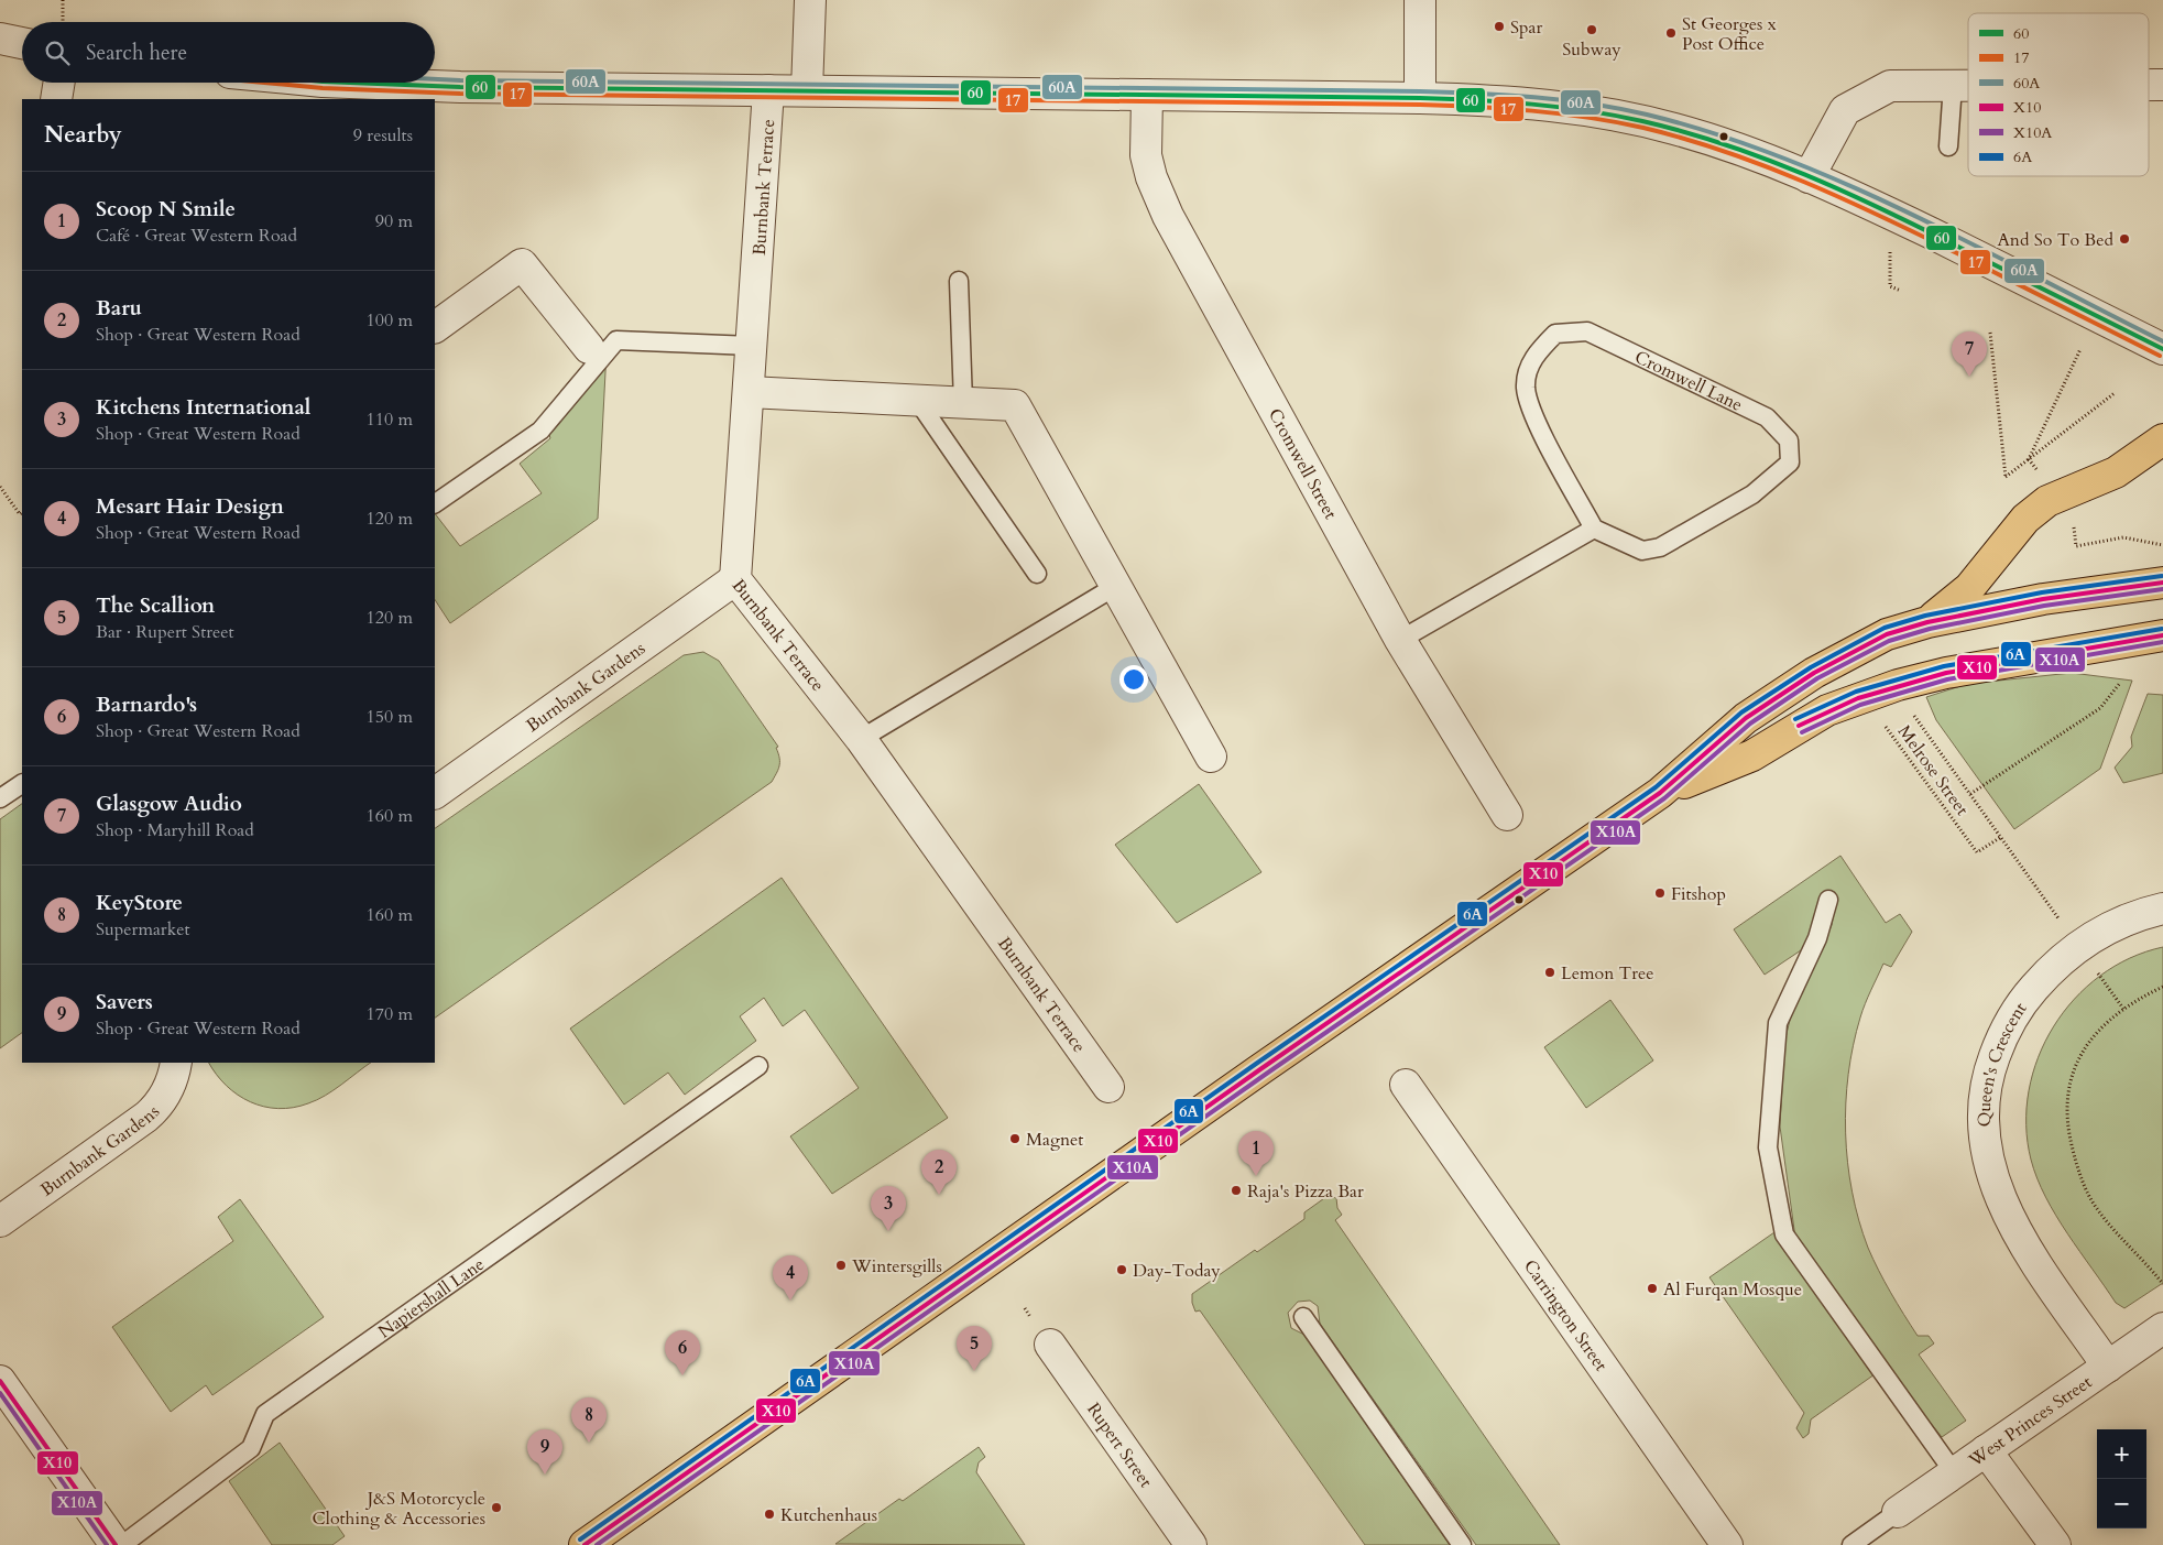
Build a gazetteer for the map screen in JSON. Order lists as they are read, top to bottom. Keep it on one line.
{"streets":{"street":["Burnbank Terrace","Cromwell Street","Burnbank Gardens","Queen's Crescent","Carrington Street","West Princes Street","Rupert Street"],"lane":["Cromwell Lane","Napiershall Lane"],"path":["Melrose Street"]},"crossings":[["Burnbank Terrace","Burnbank Gardens"],["Melrose Street","Queen's Crescent"],["Queen's Crescent","West Princes Street"]],"places":["Spar","Subway","St Georges x Post Office","And So To Bed","Fitshop","Lemon Tree","Magnet","Raja's Pizza Bar","Wintersgills","Day-Today","Al Furqan Mosque","J&S Motorcycle Clothing & Accessories","Kutchenhaus"],"lines":["transit line 60A","transit line 60","transit line 17","transit line 6A","transit line X10","transit line X10A"],"legend":["60","17","60A","X10","X10A","6A"],"page":{"search":"Search here","heading":["Nearby","9 results"],"list":[{"mark":"1","name":"Scoop N Smile","note":"Café · Great Western Road","value":"90 m"},{"mark":"2","name":"Baru","note":"Shop · Great Western Road","value":"100 m"},{"mark":"3","name":"Kitchens International","note":"Shop · Great Western Road","value":"110 m"},{"mark":"4","name":"Mesart Hair Design","note":"Shop · Great Western Road","value":"120 m"},{"mark":"5","name":"The Scallion","note":"Bar · Rupert Street","value":"120 m"},{"mark":"6","name":"Barnardo's","note":"Shop · Great Western Road","value":"150 m"},{"mark":"7","name":"Glasgow Audio","note":"Shop · Maryhill Road","value":"160 m"},{"mark":"8","name":"KeyStore","note":"Supermarket","value":"160 m"},{"mark":"9","name":"Savers","note":"Shop · Great Western Road","value":"170 m"}],"pins":["7","1","2","3","4","5","6","8","9"],"map_buttons":["+","−"]}}
